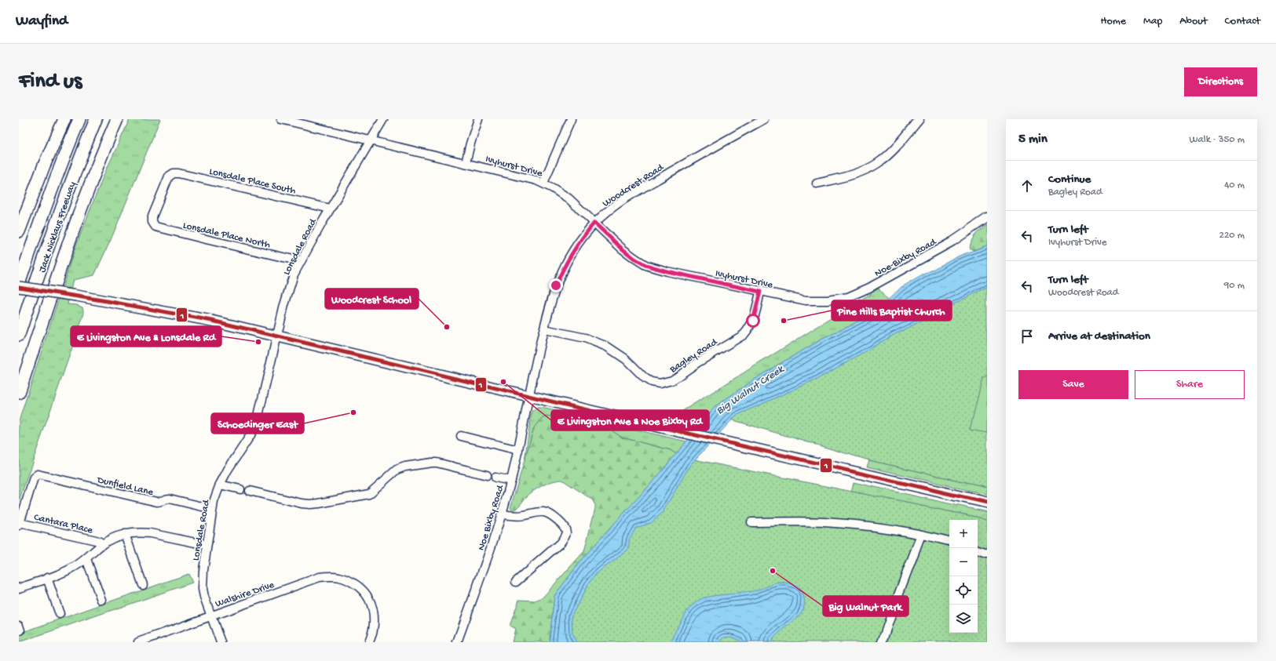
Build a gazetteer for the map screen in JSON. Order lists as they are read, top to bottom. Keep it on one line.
{"streets":{"highway":["Jack Nicklaus Freeway"],"street":["Ivyhurst Drive","Lonsdale Place South","Woodcrest Road","Lonsdale Place North","Lonsdale Road","Noe-Bixby Road","Bagley Road","Dunfield Lane","Noe Bixby Road","Cantara Place","Walshire Drive"]},"crossings":[["Ivyhurst Drive","Woodcrest Road"],["Ivyhurst Drive","Lonsdale Road"],["Ivyhurst Drive","Noe-Bixby Road"],["Ivyhurst Drive","Bagley Road"],["Lonsdale Place South","Lonsdale Place North"],["Lonsdale Place South","Lonsdale Road"],["Woodcrest Road","Bagley Road"],["Woodcrest Road","Noe Bixby Road"],["Lonsdale Place North","Lonsdale Road"],["Lonsdale Road","Dunfield Lane"],["Lonsdale Road","Walshire Drive"],["Dunfield Lane","Cantara Place"]],"water":["Big Walnut Creek"],"places":["Pine Hills Baptist Church","Woodcrest School","E Livingston Ave & Lonsdale Rd","E Livingston Ave & Noe Bixby Rd","Schoedinger East","Big Walnut Park"],"lines":["transit line 1"],"page":{"header":"Wayfind","nav":["Home","Map","About","Contact"],"buttons":["Directions",["Save","Share"]],"title":"Find us","heading":["5 min","Walk · 350 m"],"list":[["Continue","Bagley Road","40 m"],["Turn left","Ivyhurst Drive","220 m"],["Turn left","Woodcrest Road","90 m"],"Arrive at destination"],"map_buttons":["+","−"]}}
